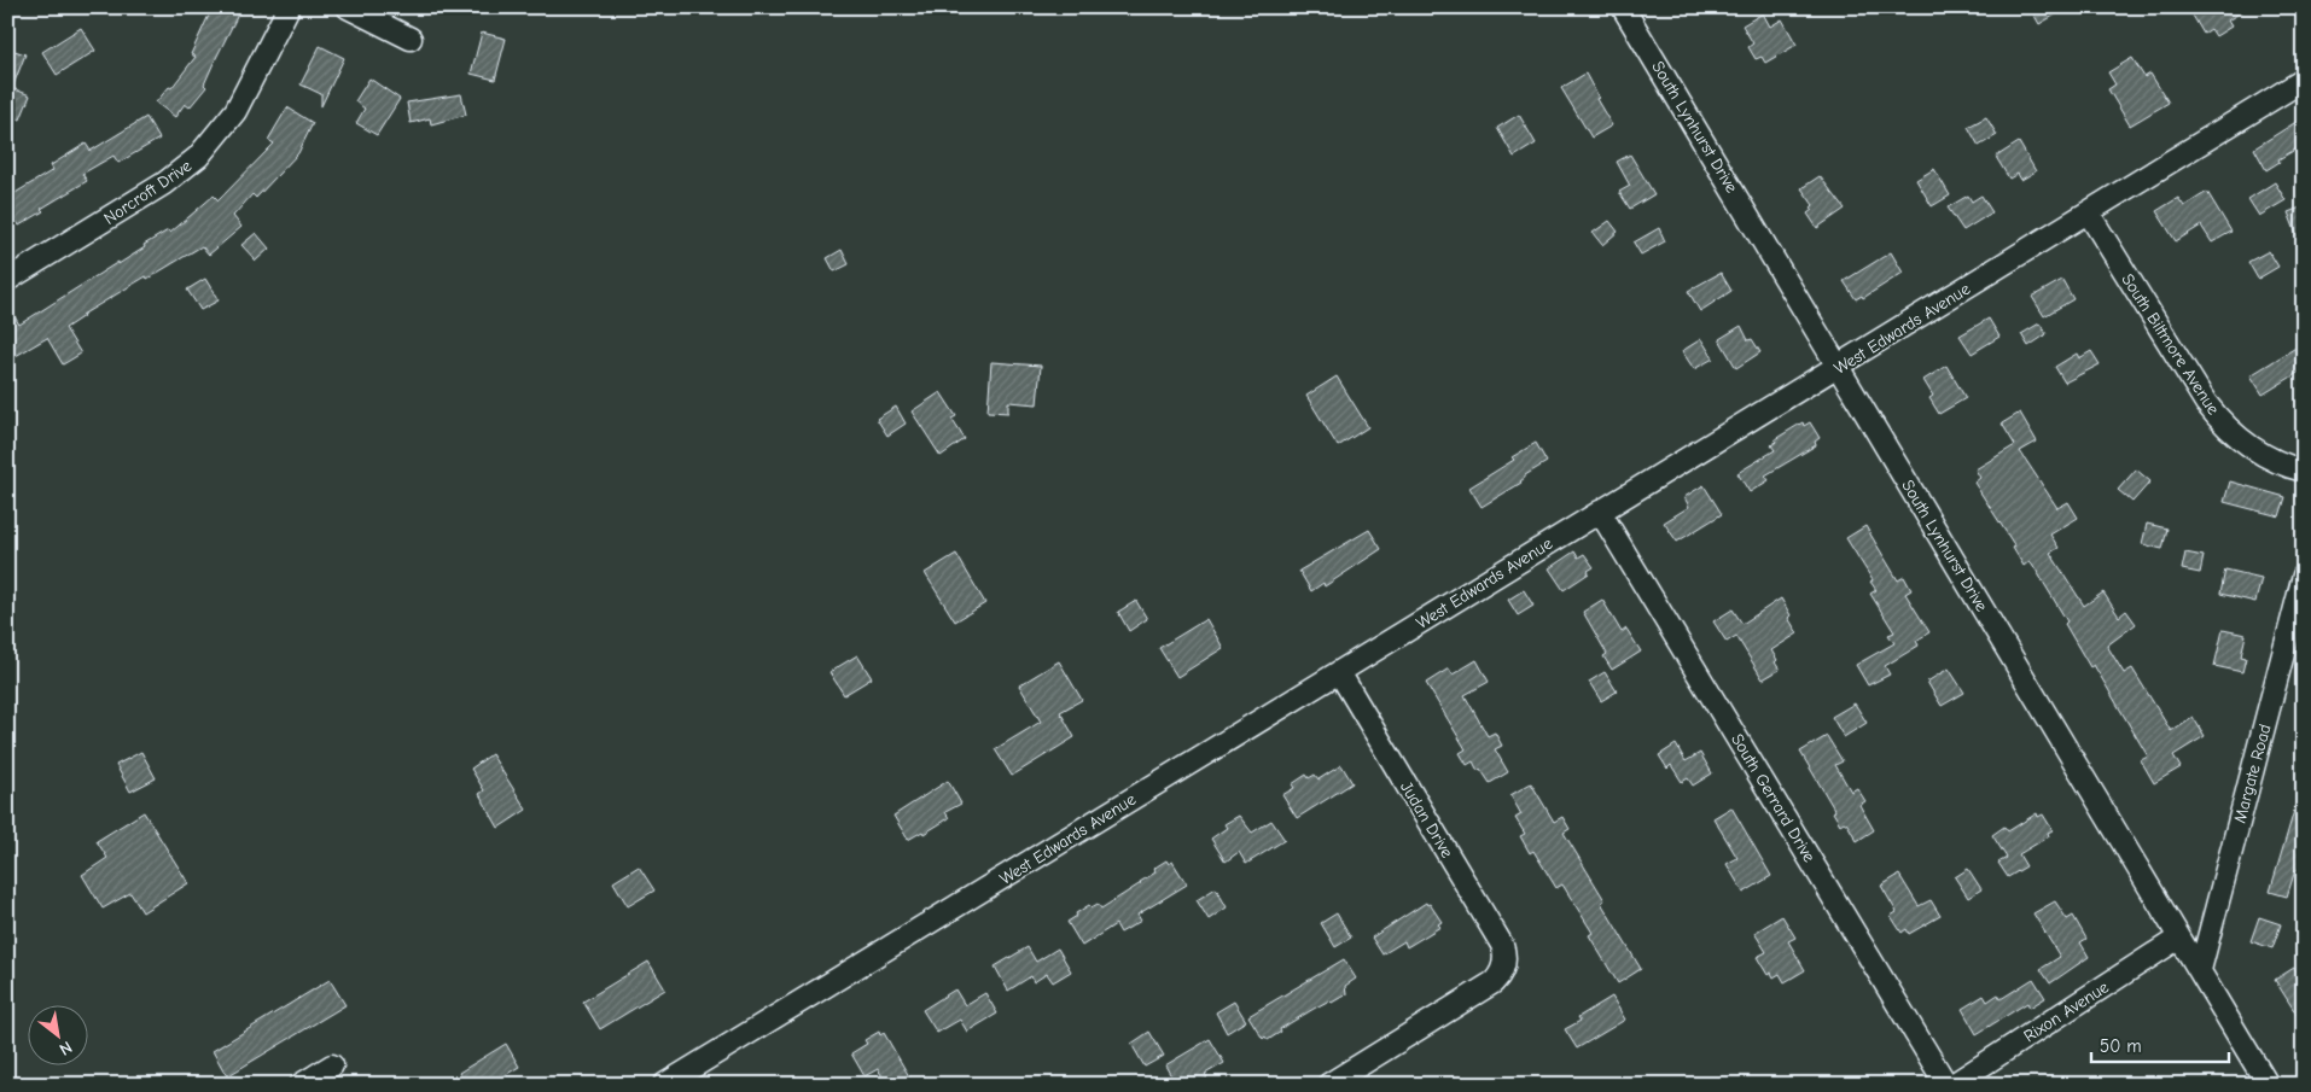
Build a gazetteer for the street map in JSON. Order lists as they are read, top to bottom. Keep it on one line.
{"streets":{"street":["South Lynhurst Drive","Norcroft Drive","West Edwards Avenue","South Biltmore Avenue","Margate Road","South Gerrard Drive","Judan Drive","Rixon Avenue"]},"crossings":[["South Lynhurst Drive","West Edwards Avenue"],["South Lynhurst Drive","Margate Road"],["South Lynhurst Drive","Rixon Avenue"],["West Edwards Avenue","South Biltmore Avenue"],["West Edwards Avenue","South Gerrard Drive"],["West Edwards Avenue","Judan Drive"]],"scale_bar":"50 m","north":"bottom right"}
